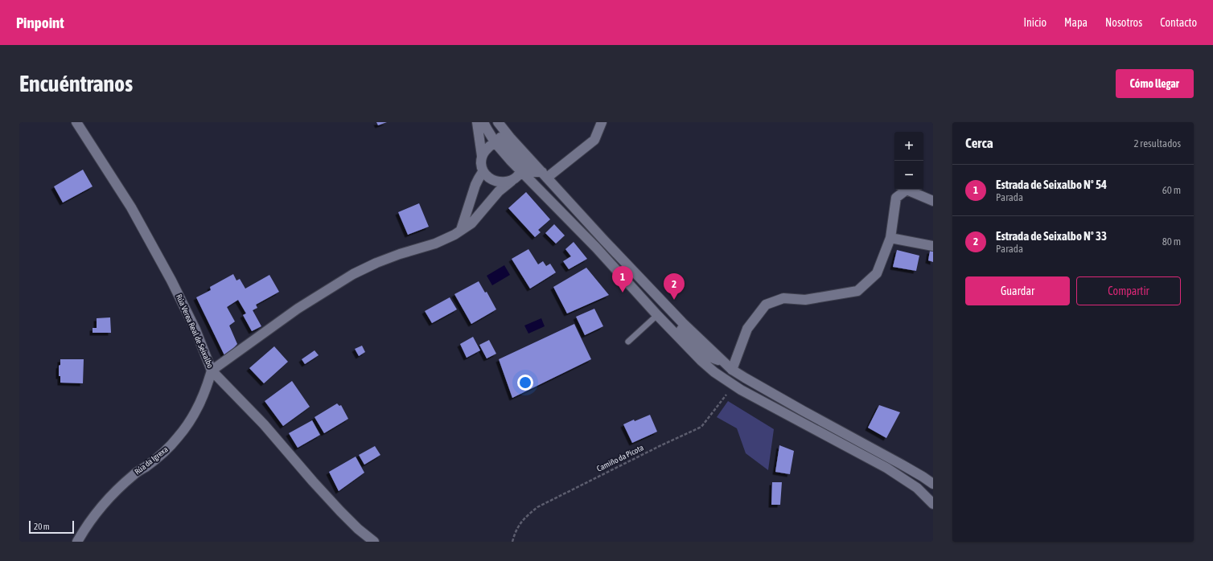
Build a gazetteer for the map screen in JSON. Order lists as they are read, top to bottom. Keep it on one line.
{"streets":{"street":["Rúa Verea Real de Seixalbo","Rúa da Igrexa"],"path":["Camiño da Picota"]},"crossings":[["Rúa Verea Real de Seixalbo","Rúa da Igrexa"]],"scale_bar":"20 m","page":{"header":"Pinpoint","nav":["Inicio","Mapa","Nosotros","Contacto"],"buttons":["Cómo llegar",["Guardar","Compartir"]],"title":"Encuéntranos","heading":["Cerca","2 resultados"],"map_buttons":["+","−"],"list":[{"mark":"1","name":"Estrada de Seixalbo Nº 54","note":"Parada","value":"60 m"},{"mark":"2","name":"Estrada de Seixalbo Nº 33","note":"Parada","value":"80 m"}],"pins":["1","2"],"scale":"20 m"}}
